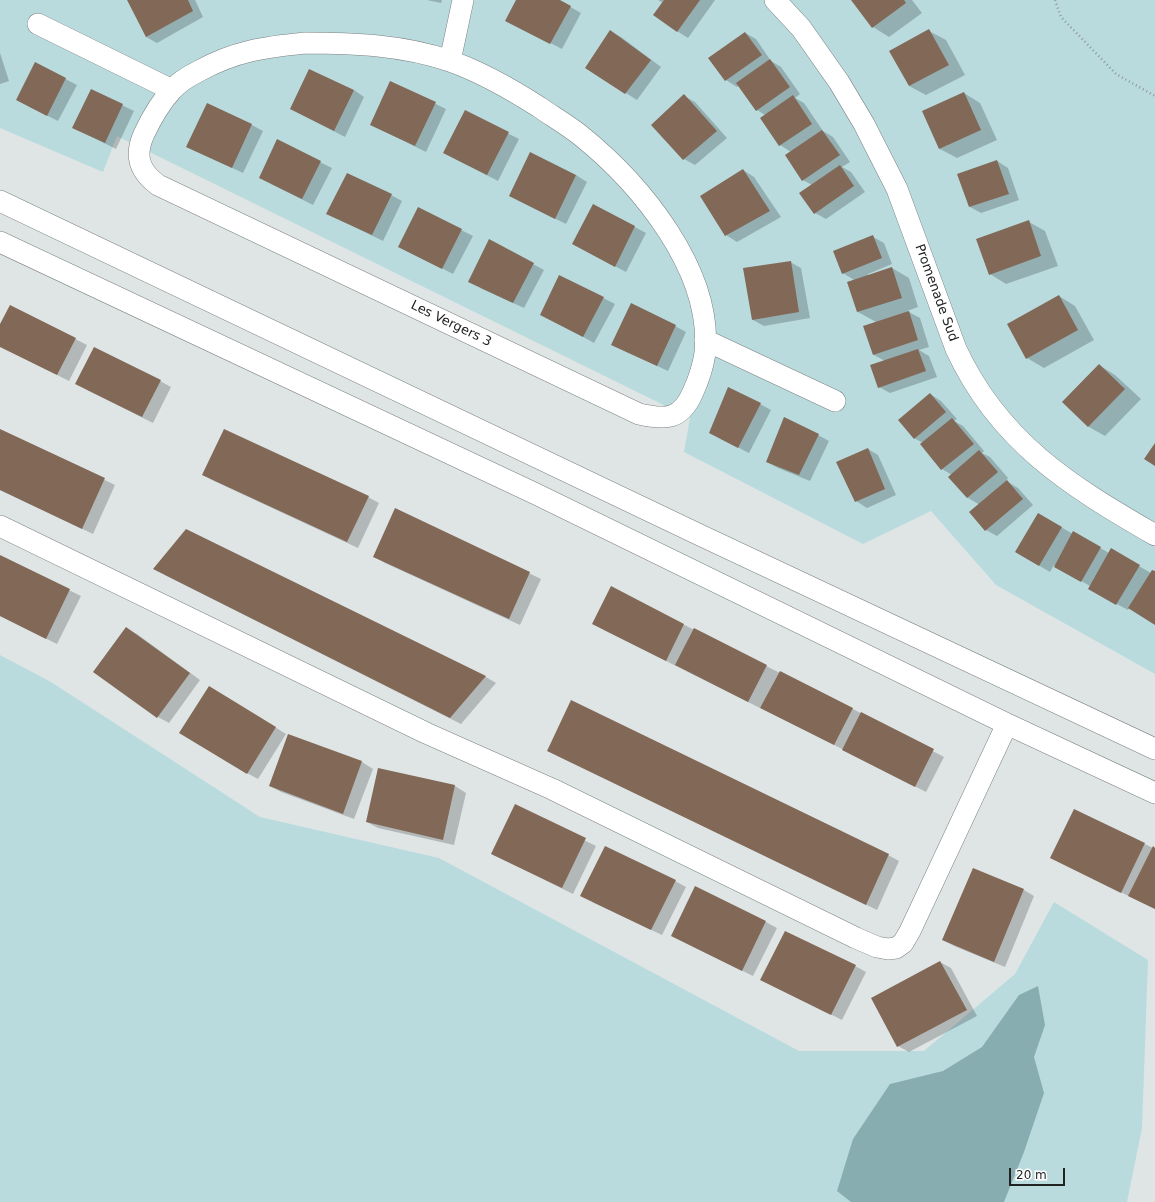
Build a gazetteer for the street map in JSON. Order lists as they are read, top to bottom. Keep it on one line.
{"streets":{"street":["Promenade Sud","Les Vergers 3"]},"scale_bar":"20 m"}
